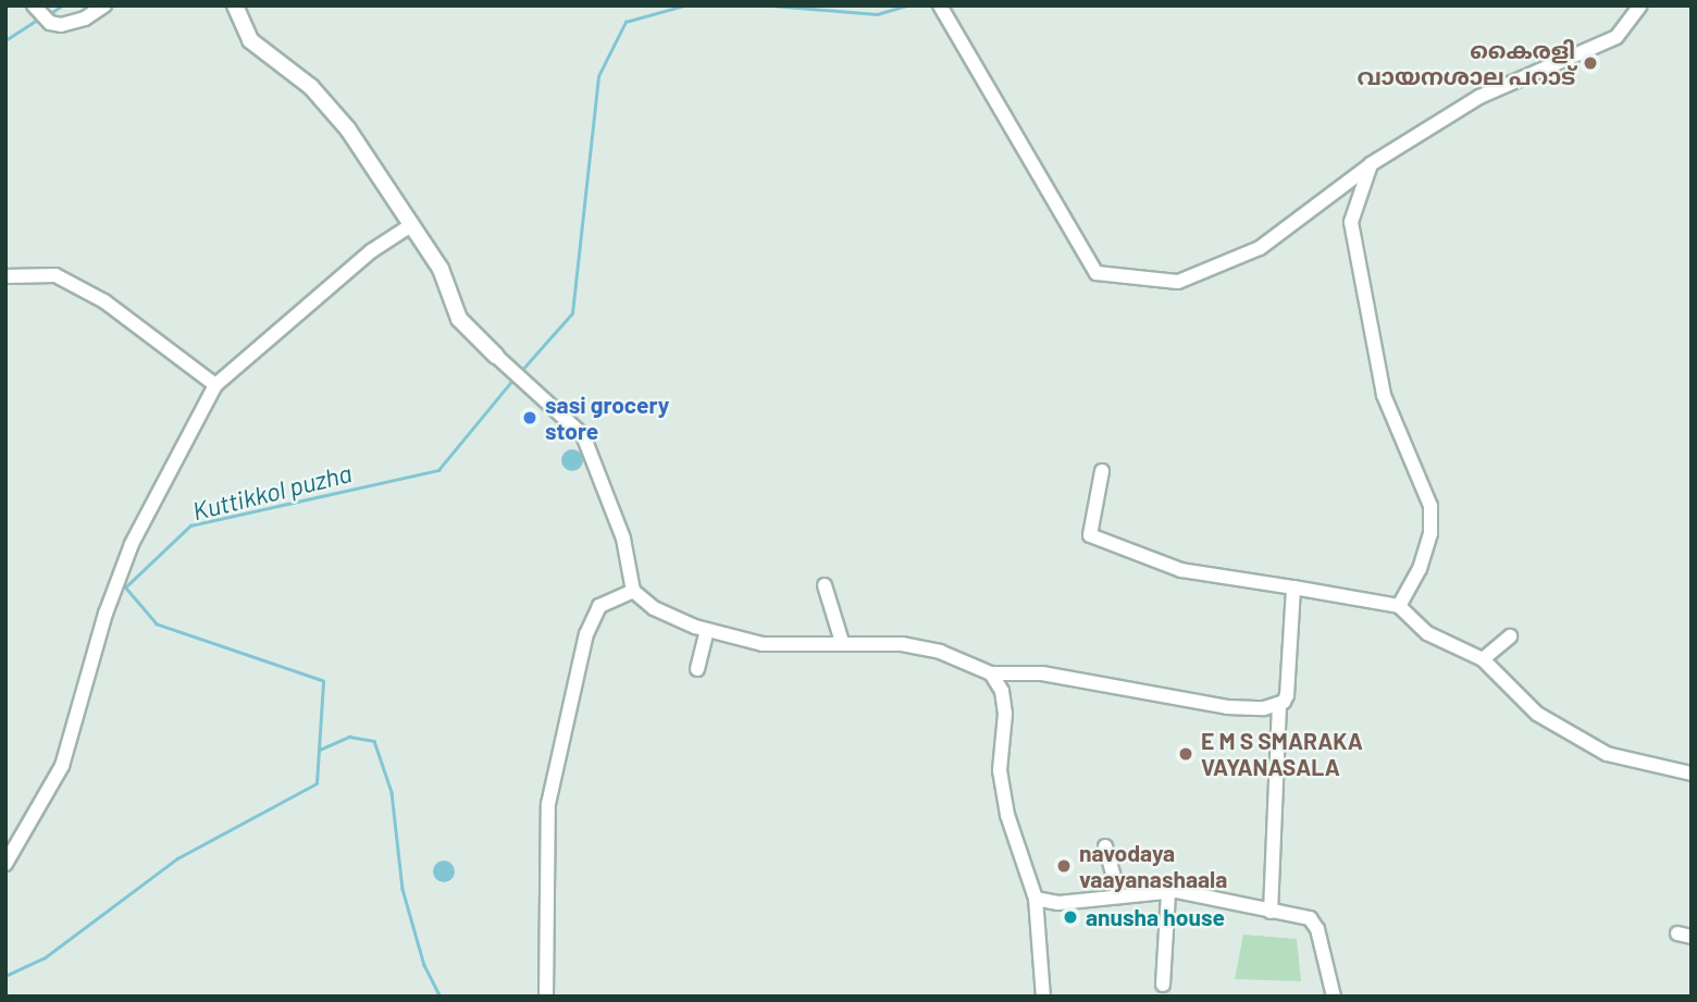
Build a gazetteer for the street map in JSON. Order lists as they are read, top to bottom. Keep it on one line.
{"water":["Kuttikkol puzha"],"places":["കൈരളി വായനശാല പറാട്","sasi grocery store","E M S SMARAKA VAYANASALA","navodaya vaayanashaala","anusha house"]}
